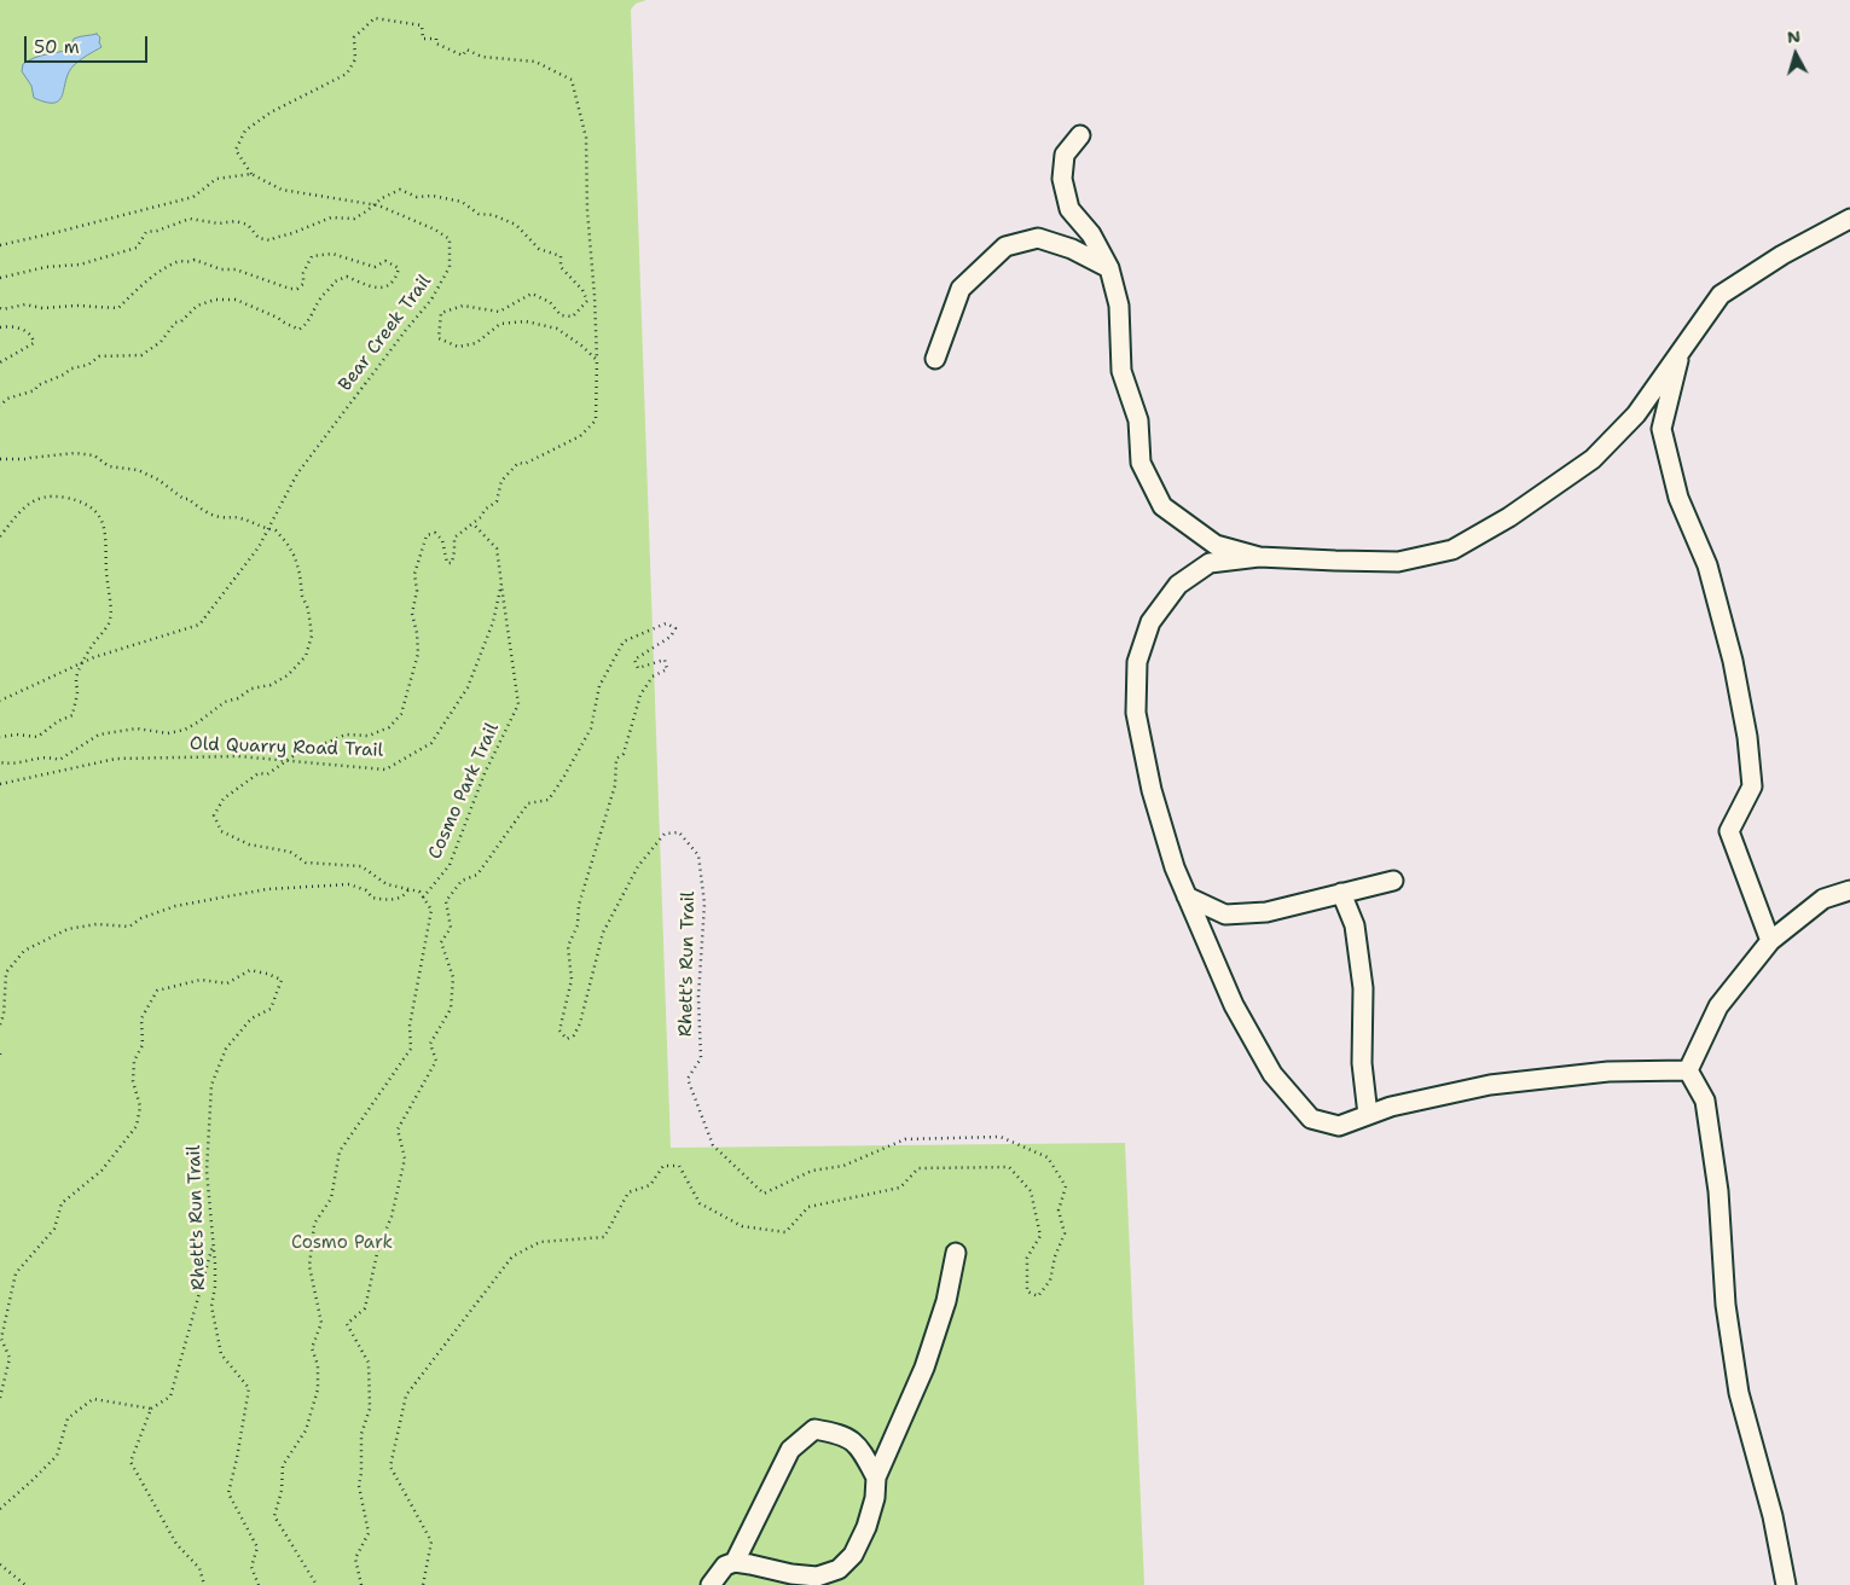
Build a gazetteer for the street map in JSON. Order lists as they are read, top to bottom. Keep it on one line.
{"streets":{"path":["Bear Creek Trail","Old Quarry Road Trail","Cosmo Park Trail","Rhett's Run Trail"]},"crossings":[["Old Quarry Road Trail","Cosmo Park Trail"]],"parks":["Cosmo Park"],"scale_bar":"50 m","north":"top"}
